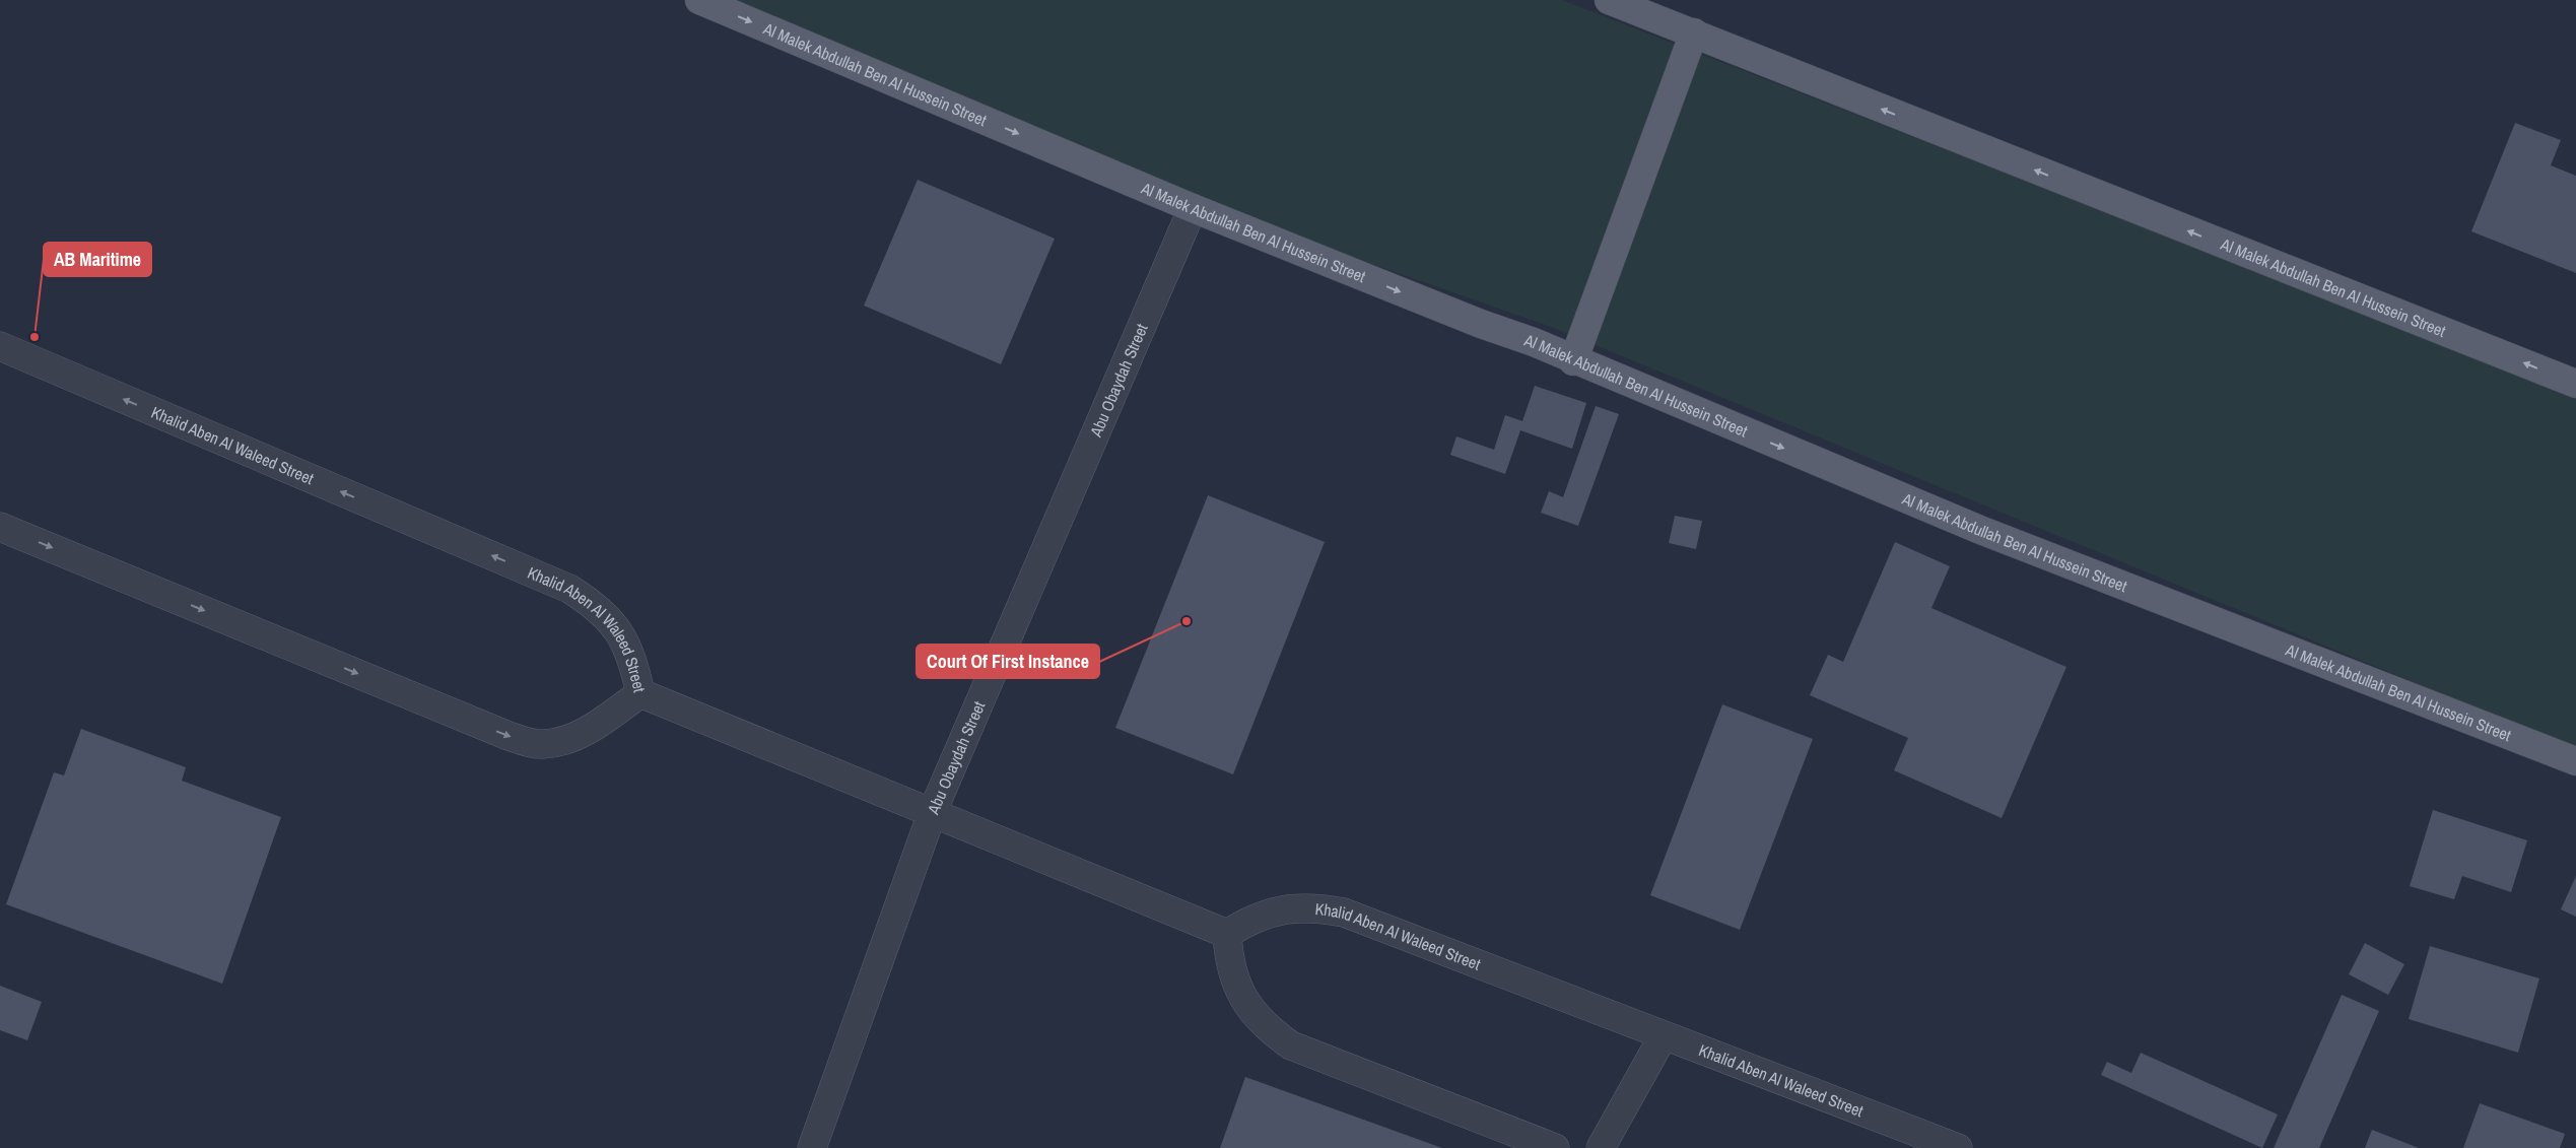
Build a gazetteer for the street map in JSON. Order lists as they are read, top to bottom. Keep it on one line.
{"streets":{"main road":["Al Malek Abdullah Ben Al Hussein Street"],"street":["Abu Obaydah Street","Khalid Aben Al Waleed Street"]},"crossings":[["Al Malek Abdullah Ben Al Hussein Street","Abu Obaydah Street"]],"places":["AB Maritime","Court Of First Instance"]}
